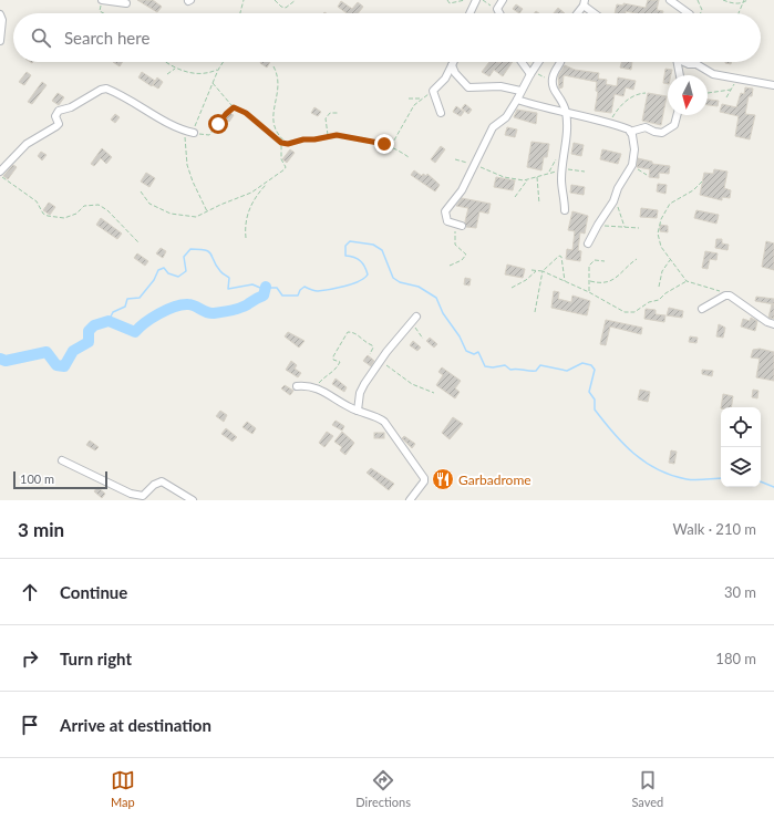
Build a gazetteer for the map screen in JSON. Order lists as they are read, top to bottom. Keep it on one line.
{"places":{"restaurant":["Garbadrome"]},"scale_bar":"100 m","north":"bottom","page":{"search":"Search here","scale":"100 m","heading":["3 min","Walk · 210 m"],"list":[["Continue","30 m"],["Turn right","180 m"],"Arrive at destination"],"nav":["Map","Directions","Saved"]}}
